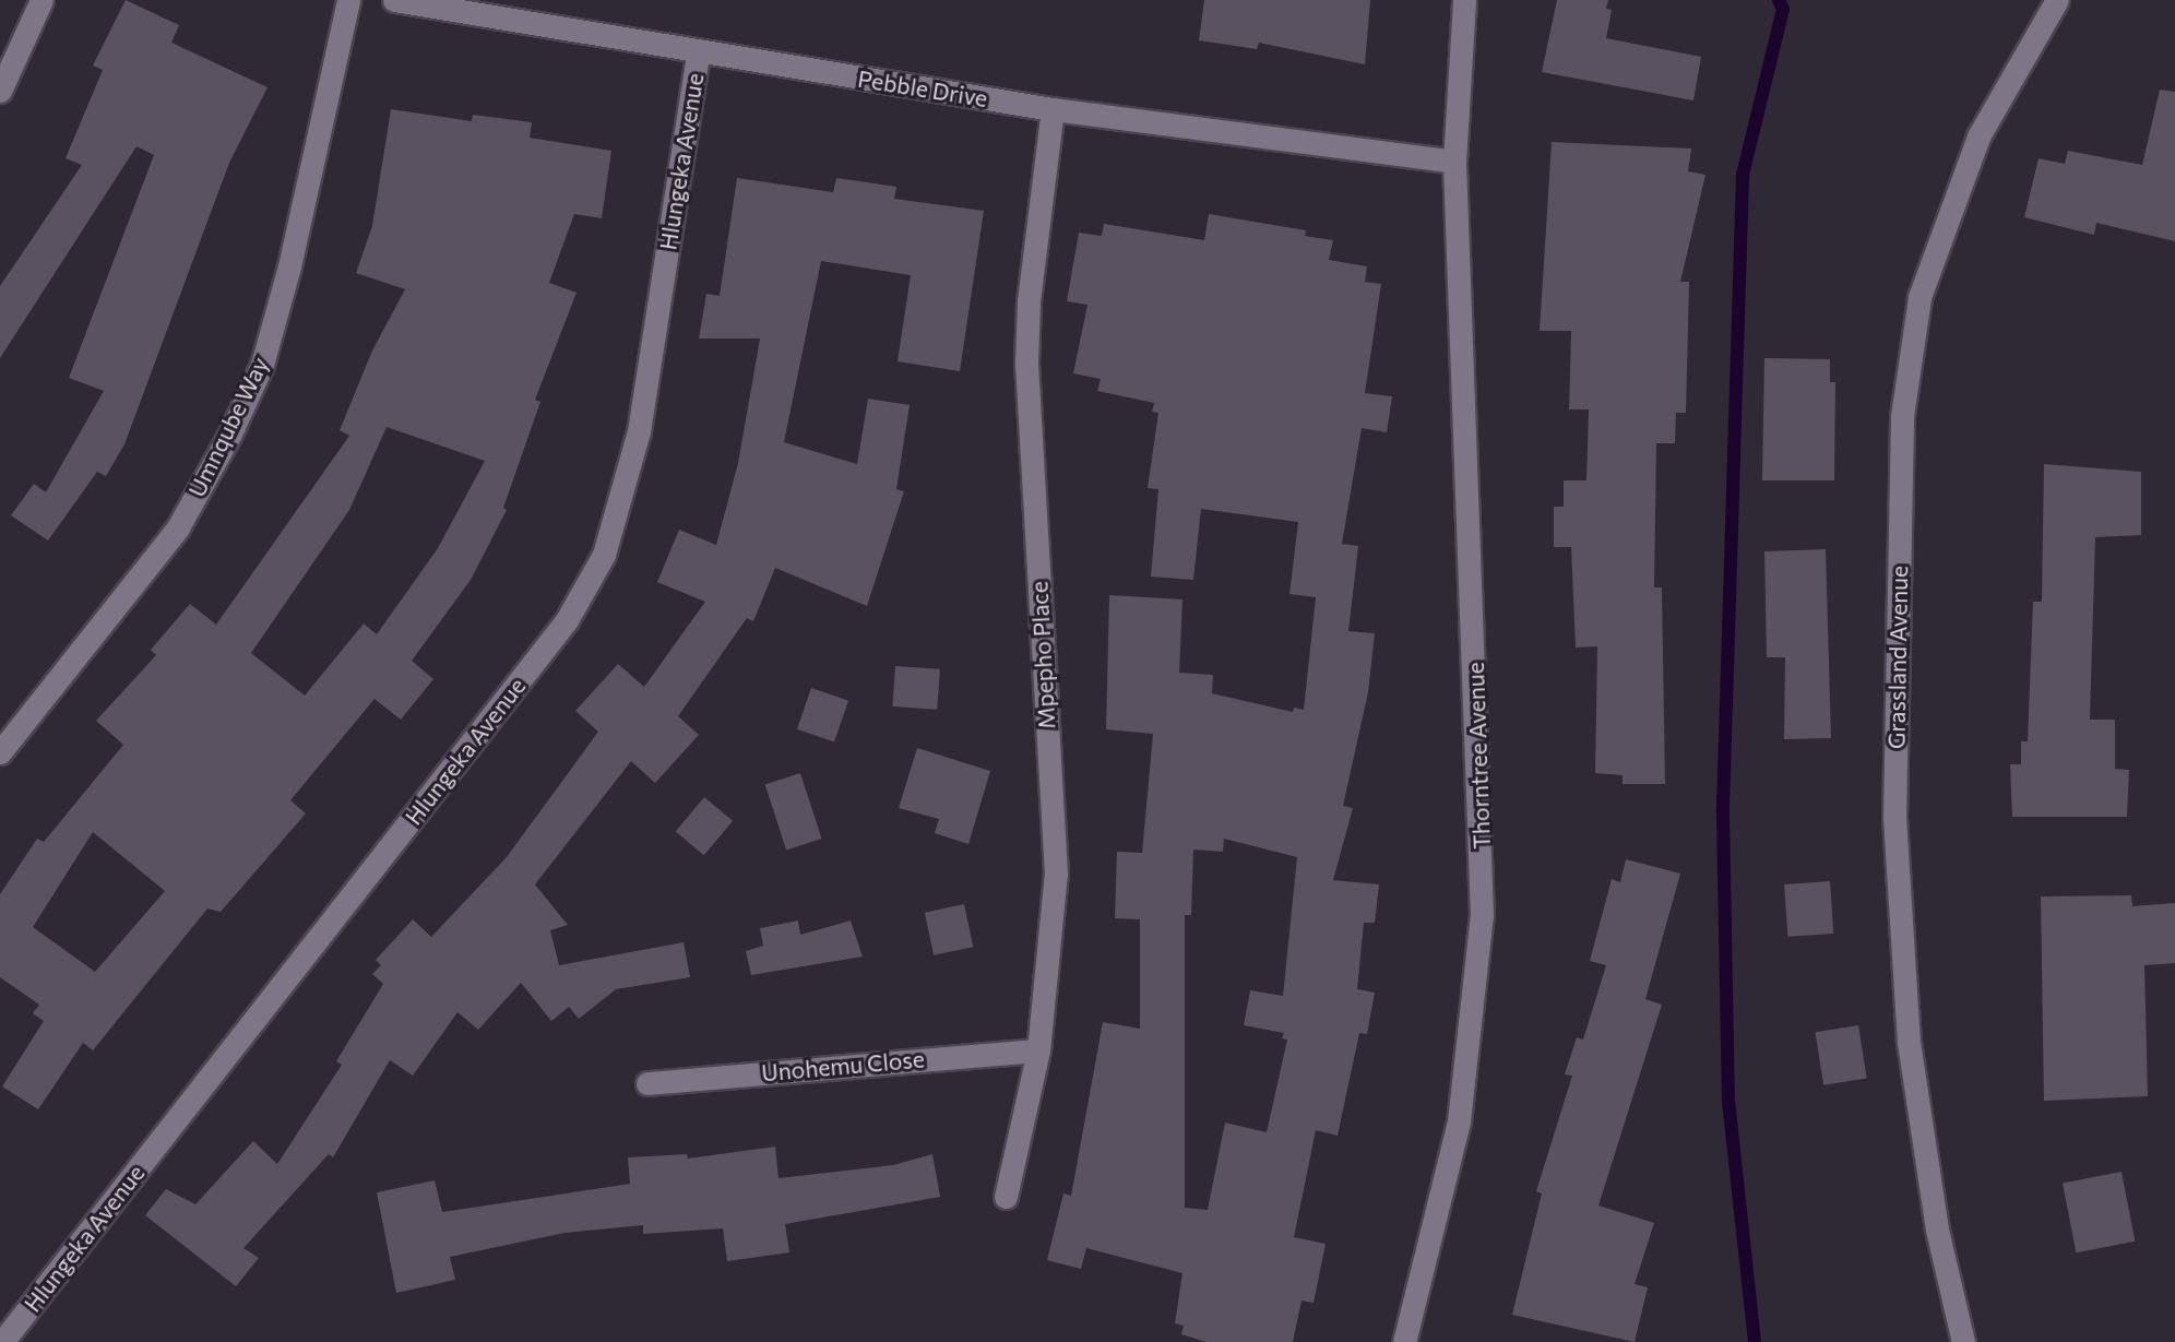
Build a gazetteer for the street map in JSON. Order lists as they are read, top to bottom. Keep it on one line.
{"streets":{"street":["Pebble Drive","Hlungeka Avenue","Umnqube Way","Mpepho Place","Grassland Avenue","Thorntree Avenue","Unohemu Close"]},"crossings":[["Pebble Drive","Hlungeka Avenue"],["Pebble Drive","Mpepho Place"],["Pebble Drive","Thorntree Avenue"],["Mpepho Place","Unohemu Close"]]}
